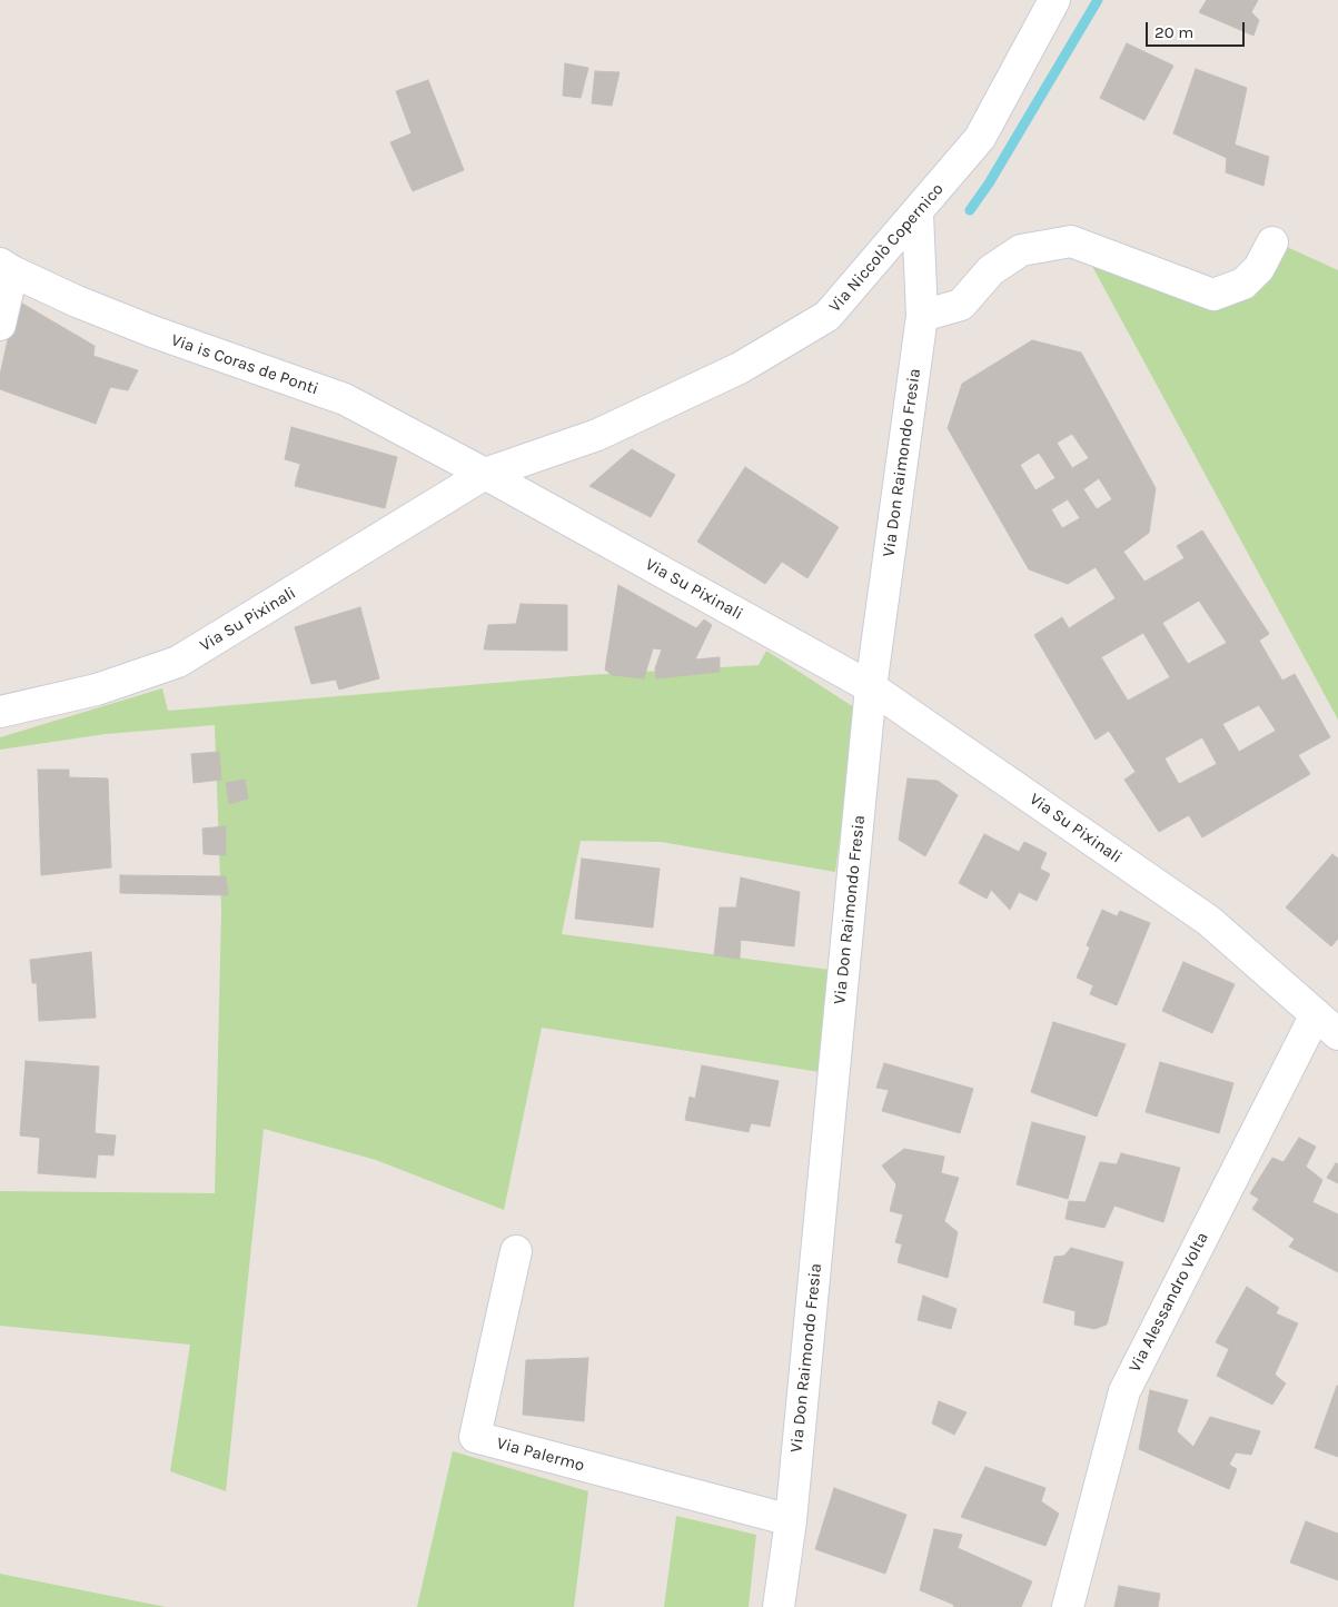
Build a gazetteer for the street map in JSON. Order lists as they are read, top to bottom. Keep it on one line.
{"streets":{"street":["Via Niccolò Copernico","Via is Coras de Ponti","Via Don Raimondo Fresia","Via Su Pixinali","Via Alessandro Volta","Via Palermo"]},"crossings":[["Via Niccolò Copernico","Via is Coras de Ponti"],["Via Niccolò Copernico","Via Don Raimondo Fresia"],["Via Niccolò Copernico","Via Su Pixinali"],["Via is Coras de Ponti","Via Su Pixinali"],["Via Don Raimondo Fresia","Via Su Pixinali"],["Via Don Raimondo Fresia","Via Palermo"],["Via Su Pixinali","Via Alessandro Volta"]],"scale_bar":"20 m"}
